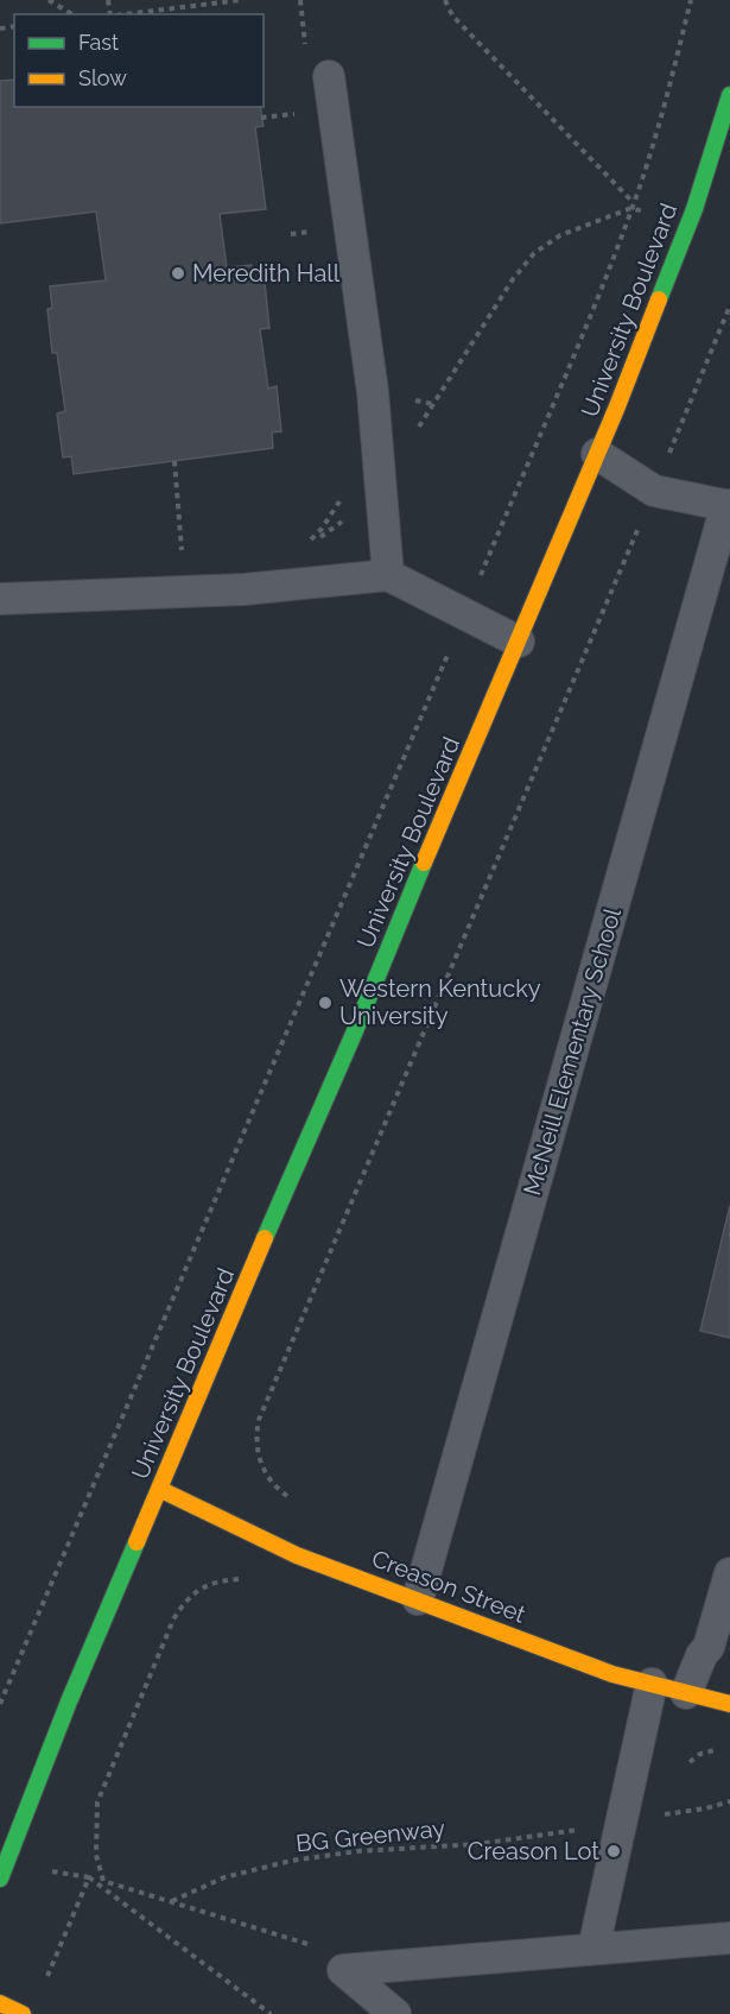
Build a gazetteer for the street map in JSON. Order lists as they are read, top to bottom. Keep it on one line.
{"streets":{"main road":["University Boulevard","Creason Street"],"lane":["McNeill Elementary School"],"path":["BG Greenway"]},"crossings":[["University Boulevard","Creason Street"],["McNeill Elementary School","Creason Street"]],"places":["Meredith Hall","Western Kentucky University","Creason Lot"],"legend":["Fast","Slow"]}
